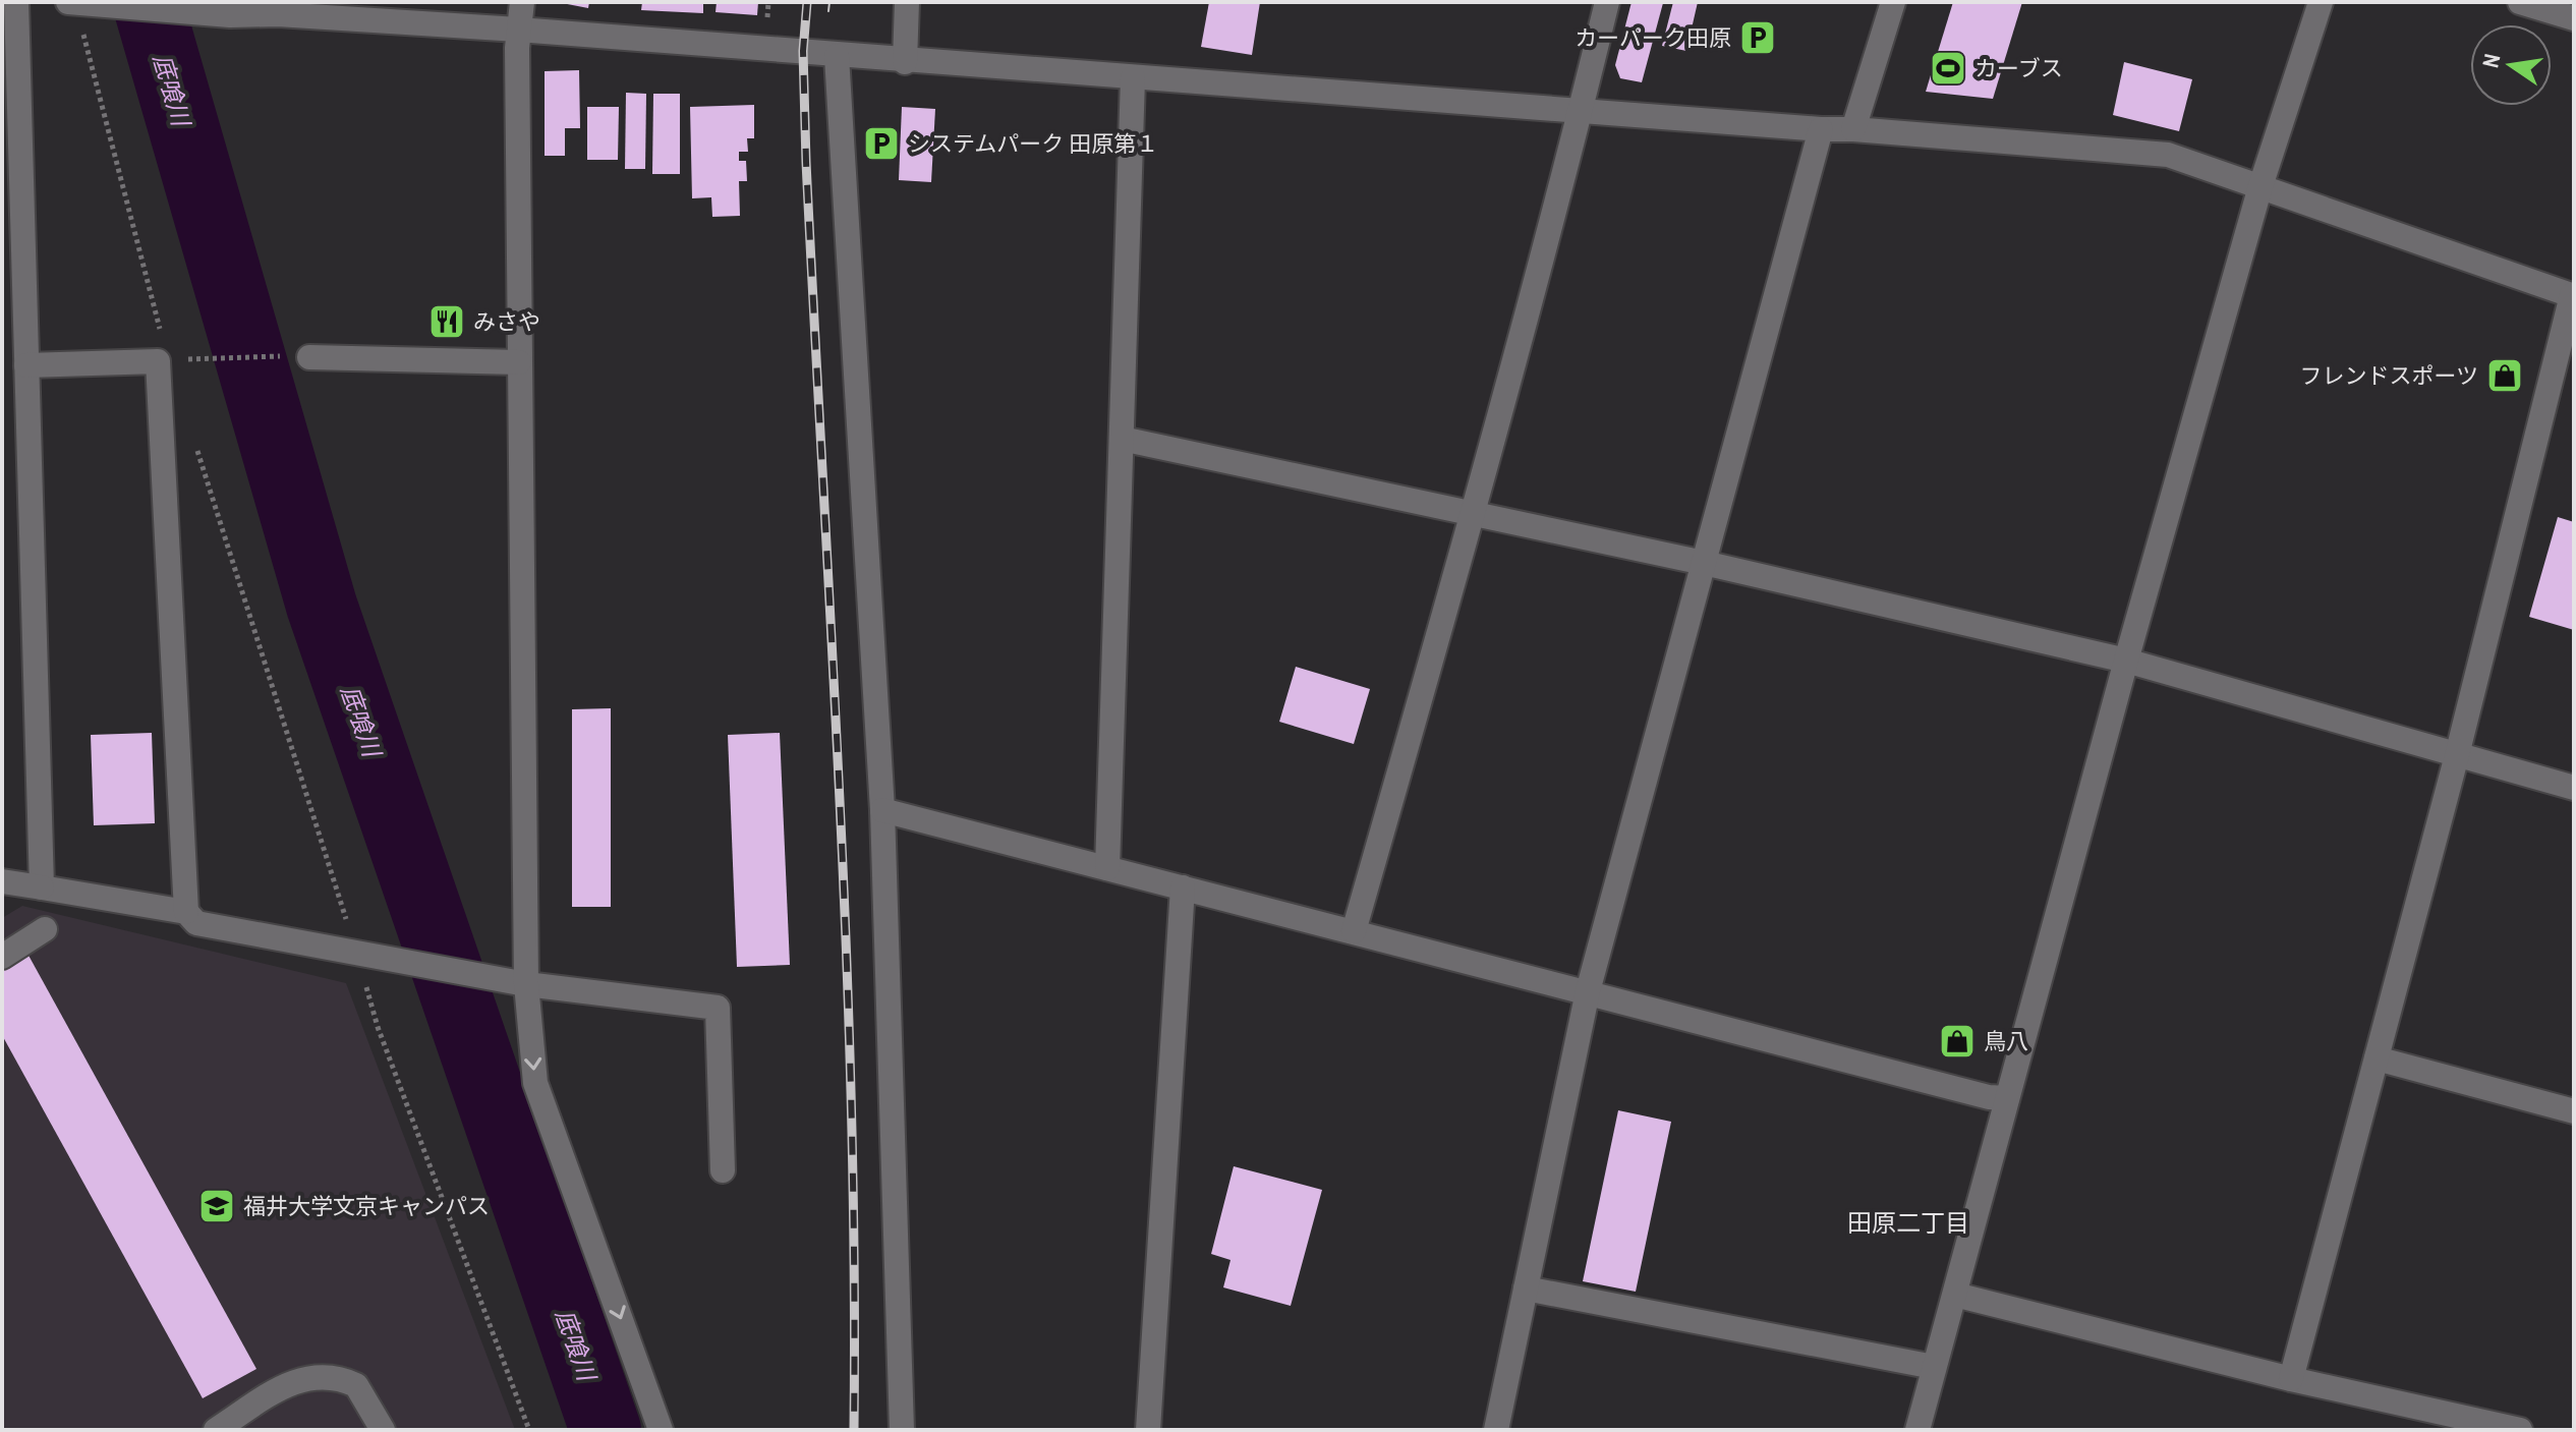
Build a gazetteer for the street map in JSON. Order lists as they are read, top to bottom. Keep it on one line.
{"districts":["田原二丁目"],"water":["底喰川"],"places":{"parking":["カーパーク田原","システムパーク 田原第１"],"sports":["カーブス"],"restaurant":["みさや"],"shop":["フレンドスポーツ","鳥八"],"school or university":["福井大学文京キャンパス"]},"north":"left"}
